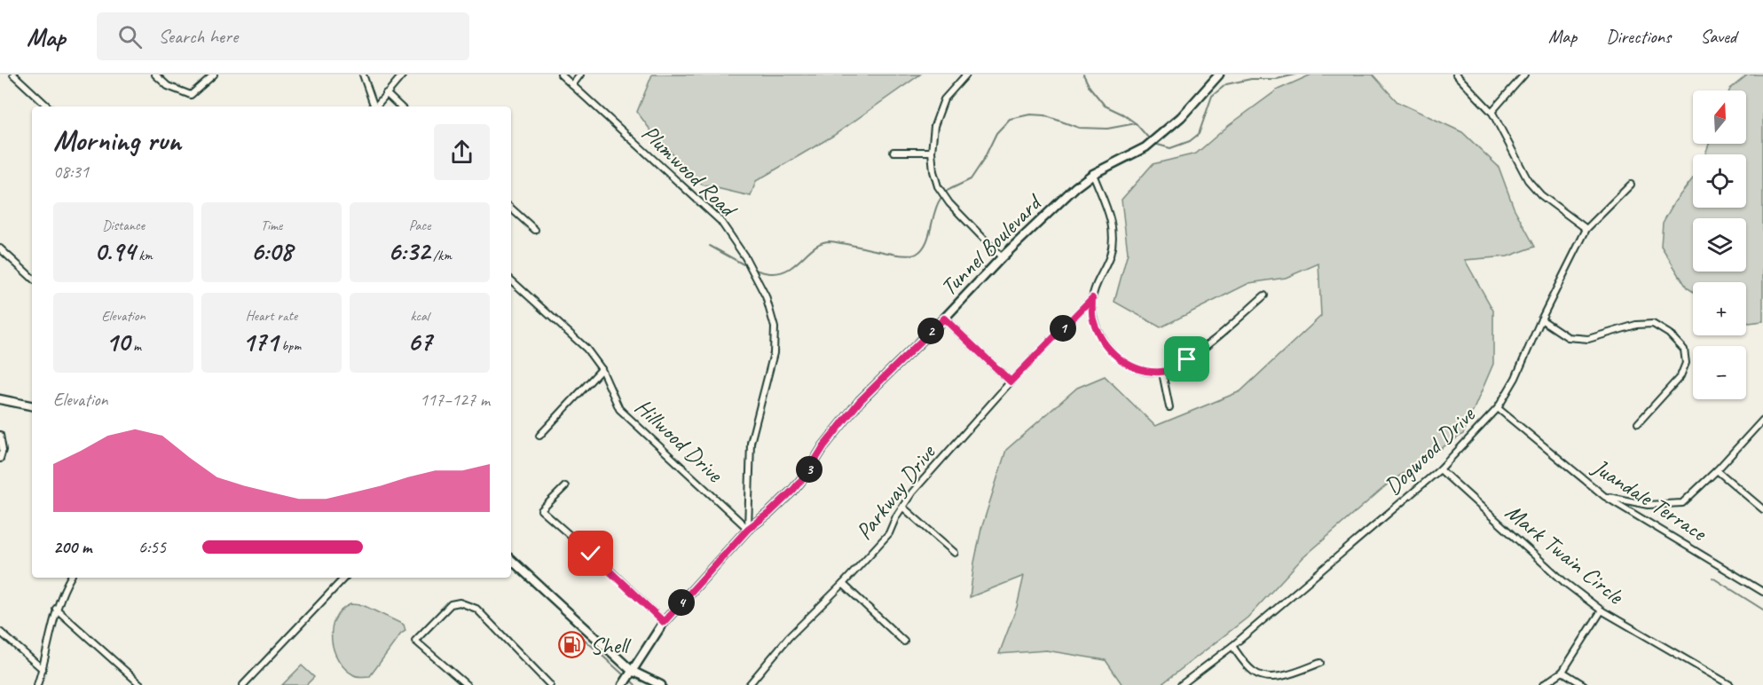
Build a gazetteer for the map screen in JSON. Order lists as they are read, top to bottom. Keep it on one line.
{"streets":{"main road":["Tunnel Boulevard"],"street":["Plumwood Road","Hillwood Drive","Dogwood Drive","Parkway Drive","Juandale Terrace","Mark Twain Circle"]},"crossings":[["Plumwood Road","Tunnel Boulevard"],["Plumwood Road","Hillwood Drive"],["Tunnel Boulevard","Hillwood Drive"],["Dogwood Drive","Juandale Terrace"],["Dogwood Drive","Mark Twain Circle"]],"places":{"fuel station":["Shell"]},"north":"top","page":{"header":"Map","search":"Search here","nav":["Map","Directions","Saved"],"map_buttons":["+","−"],"heading":["Morning run","08:31"],"stats":[["Distance","0.94 km"],["Time","6:08"],["Pace","6:32 /km"],["Elevation","10 m"],["Heart rate","171 bpm"],["kcal","67"]],"pins":["1","2","3","4"],"chart":["Elevation","117–127 m"],"list":[{"name":"200 m","note":"6:55"}]}}
